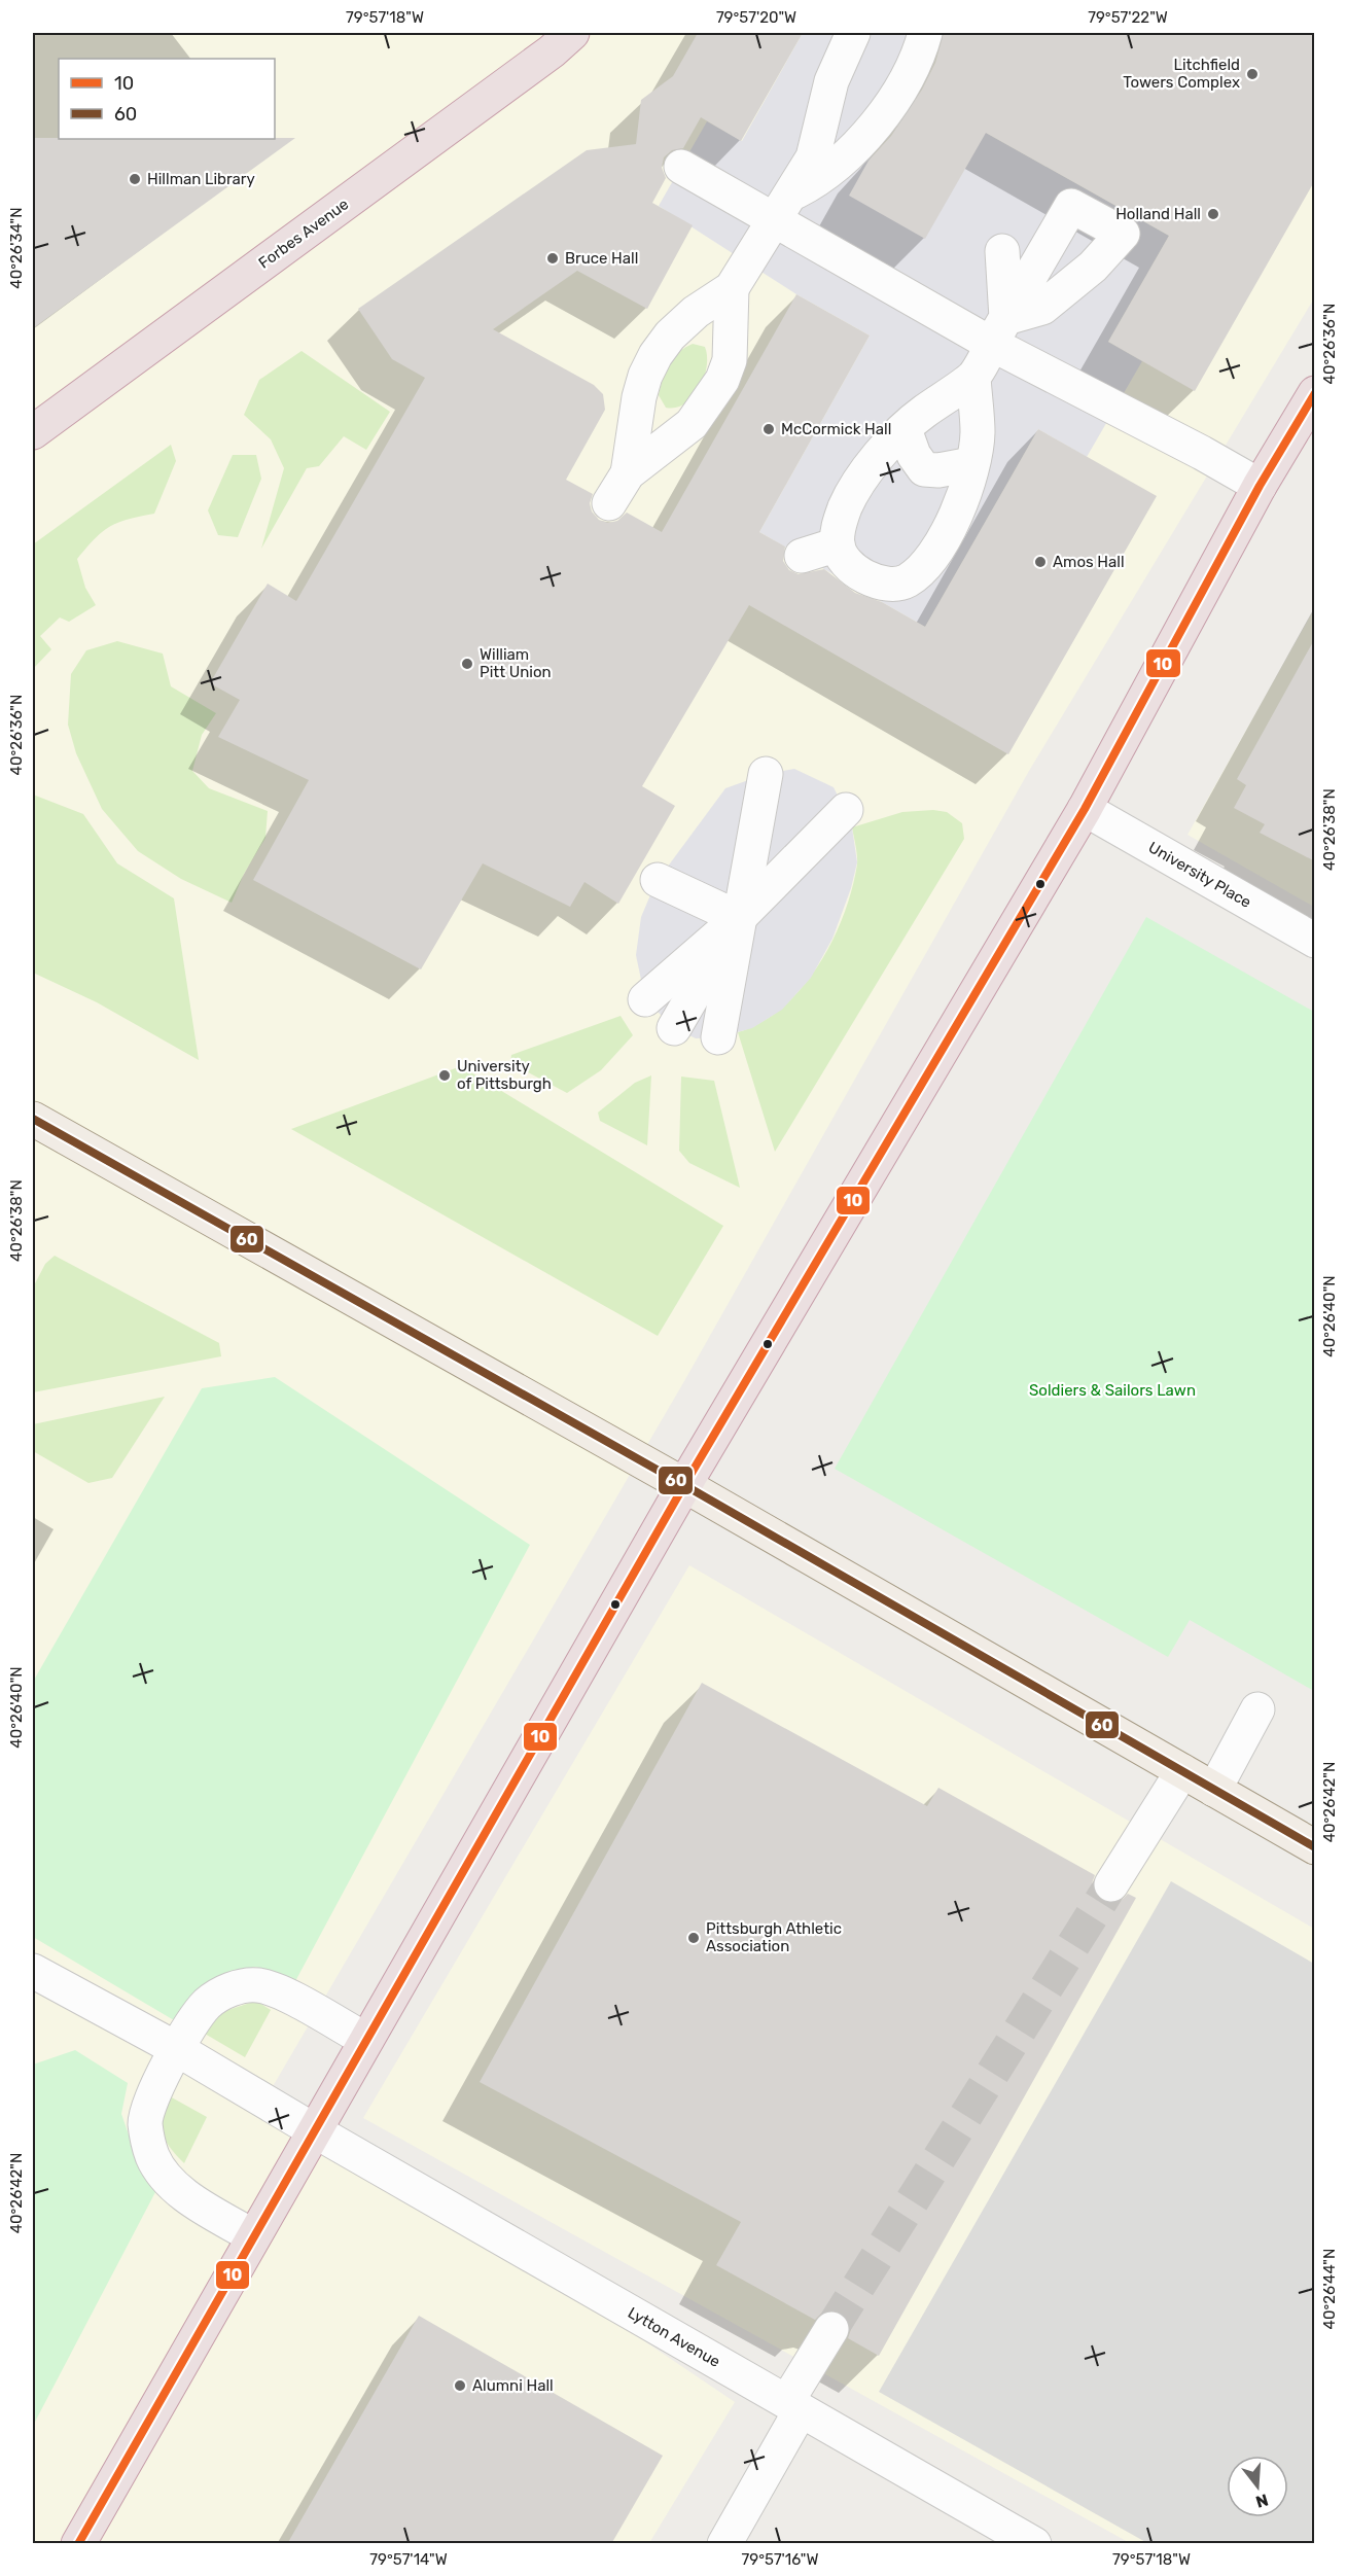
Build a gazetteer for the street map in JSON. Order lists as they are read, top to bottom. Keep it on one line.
{"streets":{"highway":["Forbes Avenue"],"street":["University Place","Lytton Avenue"]},"parks":["Soldiers & Sailors Lawn"],"places":["Litchfield Towers Complex","Hillman Library","Holland Hall","Bruce Hall","McCormick Hall","Amos Hall","William Pitt Union","University of Pittsburgh","Pittsburgh Athletic Association","Alumni Hall"],"lines":["transit line 10","transit line 60"],"legend":["10","60"],"north":"bottom","coordinates":["79°57'18\"W","79°57'20\"W","79°57'22\"W","40°26'34\"N","40°26'36\"N","40°26'38\"N","40°26'40\"N","40°26'42\"N","40°26'44\"N","79°57'14\"W","79°57'16\"W"]}
